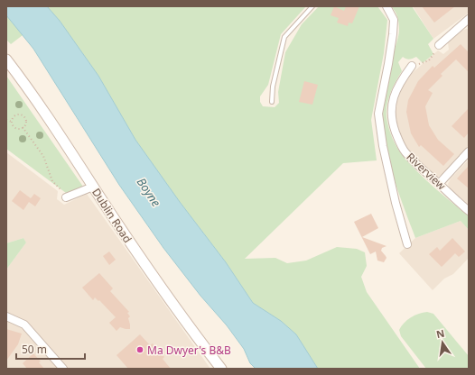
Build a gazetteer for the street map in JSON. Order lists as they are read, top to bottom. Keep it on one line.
{"streets":{"main road":["Dublin Road"],"street":["Riverview"]},"water":["Boyne"],"places":["Ma Dwyer's B&B"],"scale_bar":"50 m","north":"top"}
